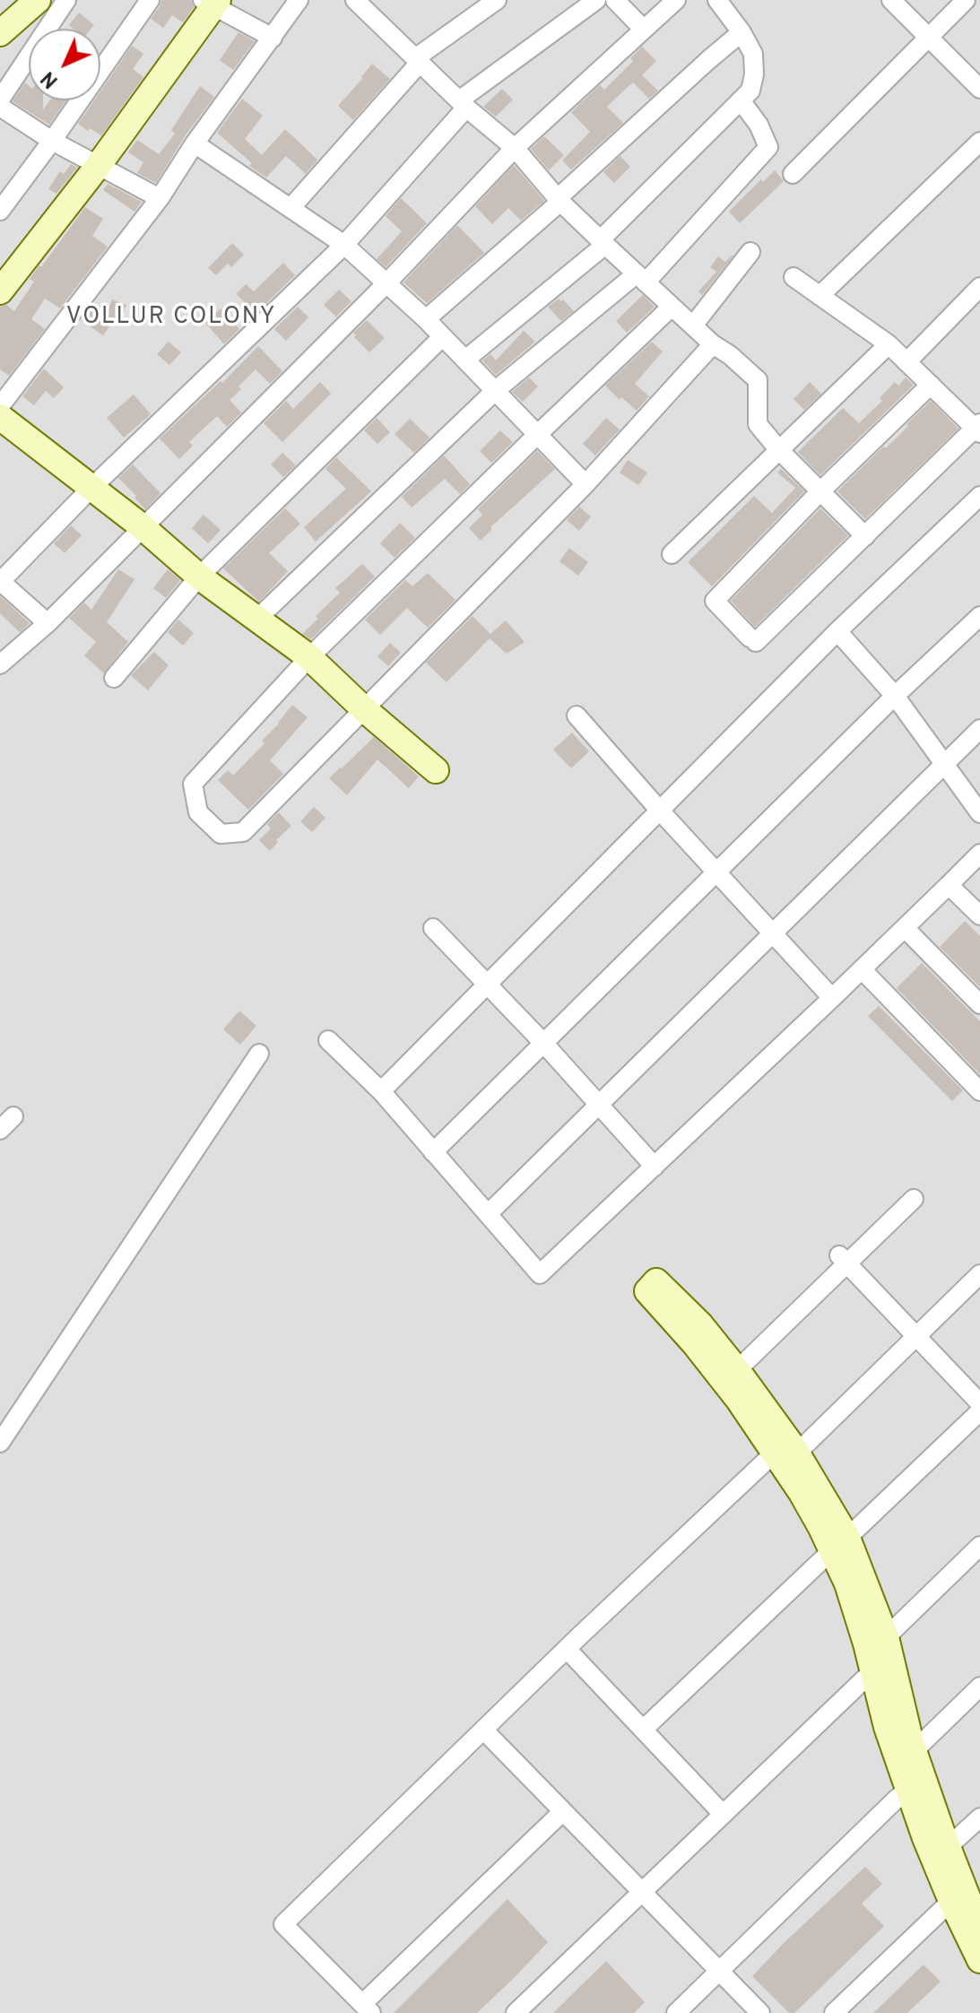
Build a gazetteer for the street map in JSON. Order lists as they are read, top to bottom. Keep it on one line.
{"districts":["VOLLUR COLONY"],"north":"bottom left"}
